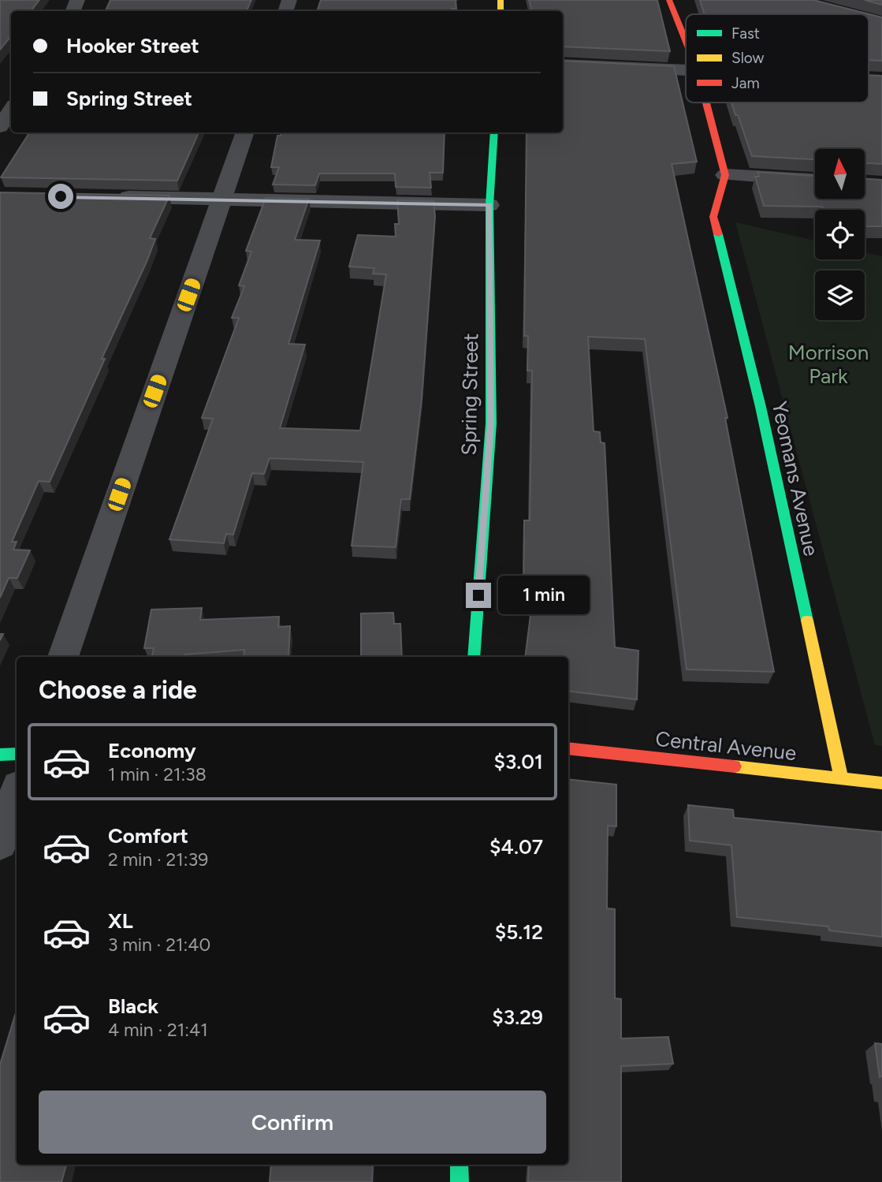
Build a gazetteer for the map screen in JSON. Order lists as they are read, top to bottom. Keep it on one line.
{"streets":{"street":["Spring Street","Yeomans Avenue","Central Avenue"]},"crossings":[["Yeomans Avenue","Central Avenue"]],"parks":["Morrison Park"],"legend":["Fast","Slow","Jam"],"north":"top","page":{"banner":["Hooker Street","Spring Street"],"bubble":"1 min","heading":"Choose a ride","list":[{"name":"Economy","note":"1 min · 21:38","value":"$3.01"},{"name":"Comfort","note":"2 min · 21:39","value":"$4.07"},{"name":"XL","note":"3 min · 21:40","value":"$5.12"},{"name":"Black","note":"4 min · 21:41","value":"$3.29"}],"buttons":"Confirm"}}
